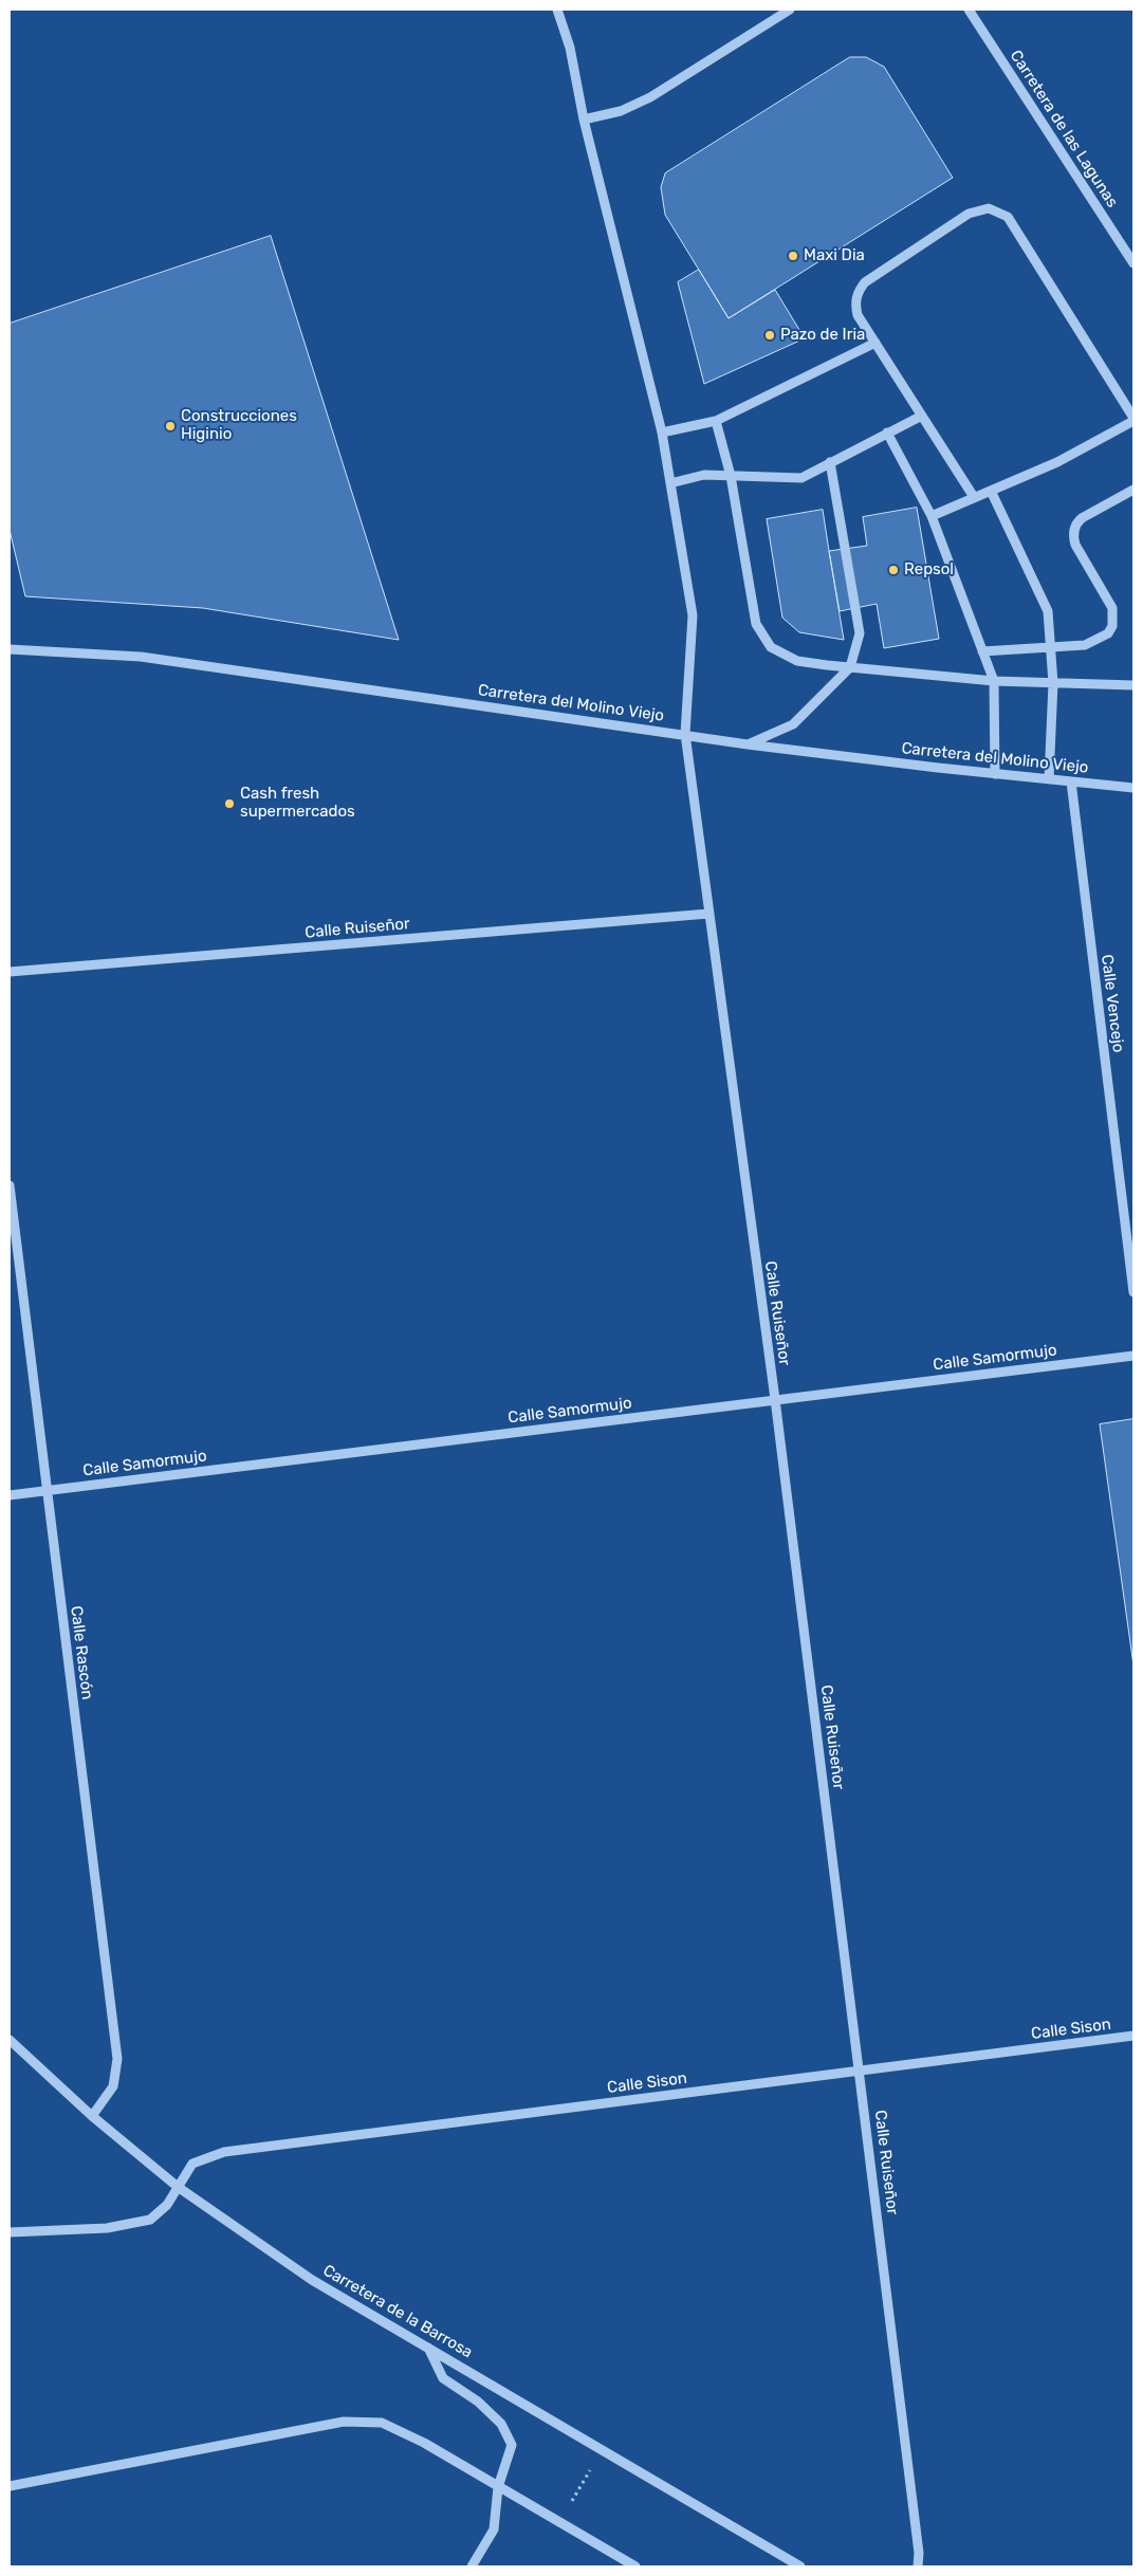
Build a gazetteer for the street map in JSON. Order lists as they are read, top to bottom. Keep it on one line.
{"streets":{"street":["Carretera de las Lagunas","Carretera del Molino Viejo","Calle Ruiseñor","Calle Vencejo","Calle Samormujo","Calle Rascón","Calle Sison","Carretera de la Barrosa"]},"crossings":[["Carretera del Molino Viejo","Calle Ruiseñor"],["Carretera del Molino Viejo","Calle Vencejo"],["Calle Ruiseñor","Calle Samormujo"],["Calle Ruiseñor","Calle Sison"],["Calle Samormujo","Calle Rascón"],["Calle Rascón","Carretera de la Barrosa"],["Calle Sison","Carretera de la Barrosa"]],"places":["Maxi Dia","Pazo de Iria","Construcciones Higinio","Repsol","Cash fresh supermercados"]}
